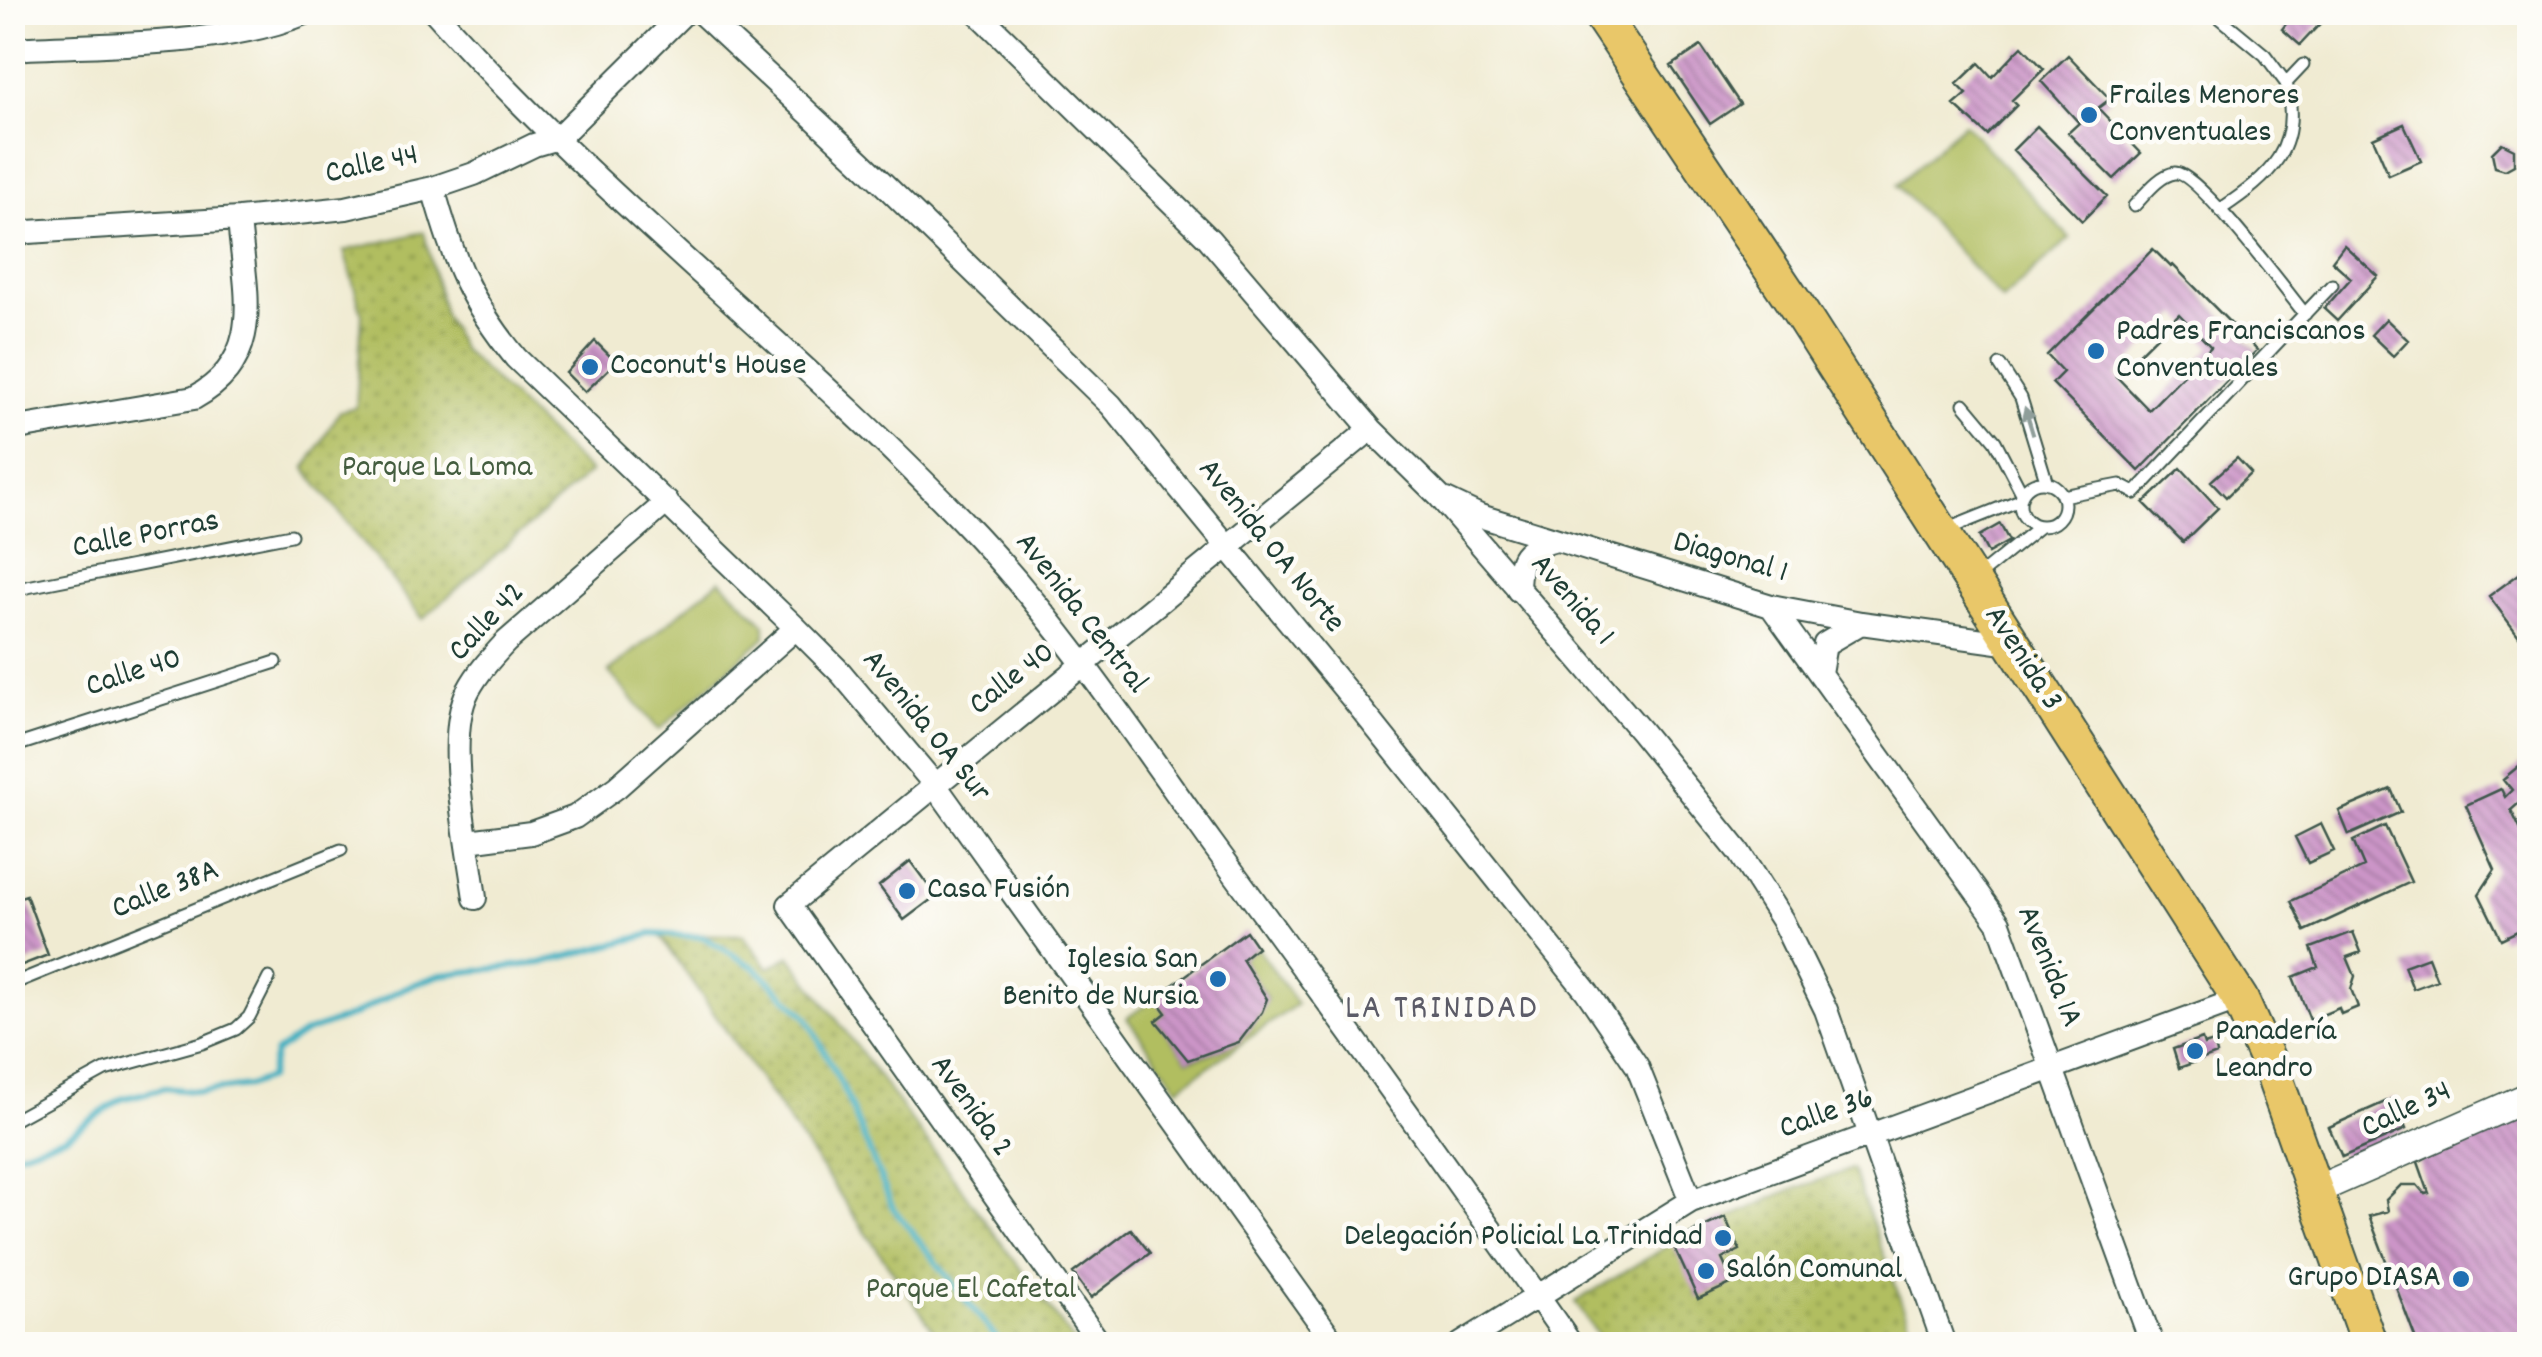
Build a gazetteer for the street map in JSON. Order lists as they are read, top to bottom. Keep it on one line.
{"streets":{"main road":["Avenida 3"],"street":["Calle 44","Avenida 0A Norte","Diagonal 1","Avenida 1","Avenida Central","Calle 42","Calle 40","Avenida 0A Sur","Avenida 1A","Avenida 2","Calle 34","Calle 36"],"lane":["Calle Porras","Calle 38A"]},"crossings":[["Calle 44","Avenida Central"],["Calle 44","Avenida 0A Sur"],["Avenida 0A Norte","Calle 40"],["Avenida 0A Norte","Calle 36"],["Diagonal 1","Avenida 1"],["Diagonal 1","Avenida 3"],["Diagonal 1","Avenida 1A"],["Avenida 1","Calle 40"],["Avenida 1","Calle 36"],["Avenida Central","Calle 40"],["Avenida Central","Calle 36"],["Calle 42","Avenida 0A Sur"],["Avenida 3","Calle 34"],["Avenida 3","Calle 36"],["Calle 40","Avenida 0A Sur"],["Calle 40","Avenida 2"],["Avenida 1A","Calle 36"]],"districts":["LA TRINIDAD"],"parks":["Parque La Loma","Parque El Cafetal"],"places":["Frailes Menores Conventuales","Padres Franciscanos Conventuales","Coconut's House","Casa Fusión","Iglesia San Benito de Nursia","Panadería Leandro","Delegación Policial La Trinidad","Salón Comunal","Grupo DIASA"]}
